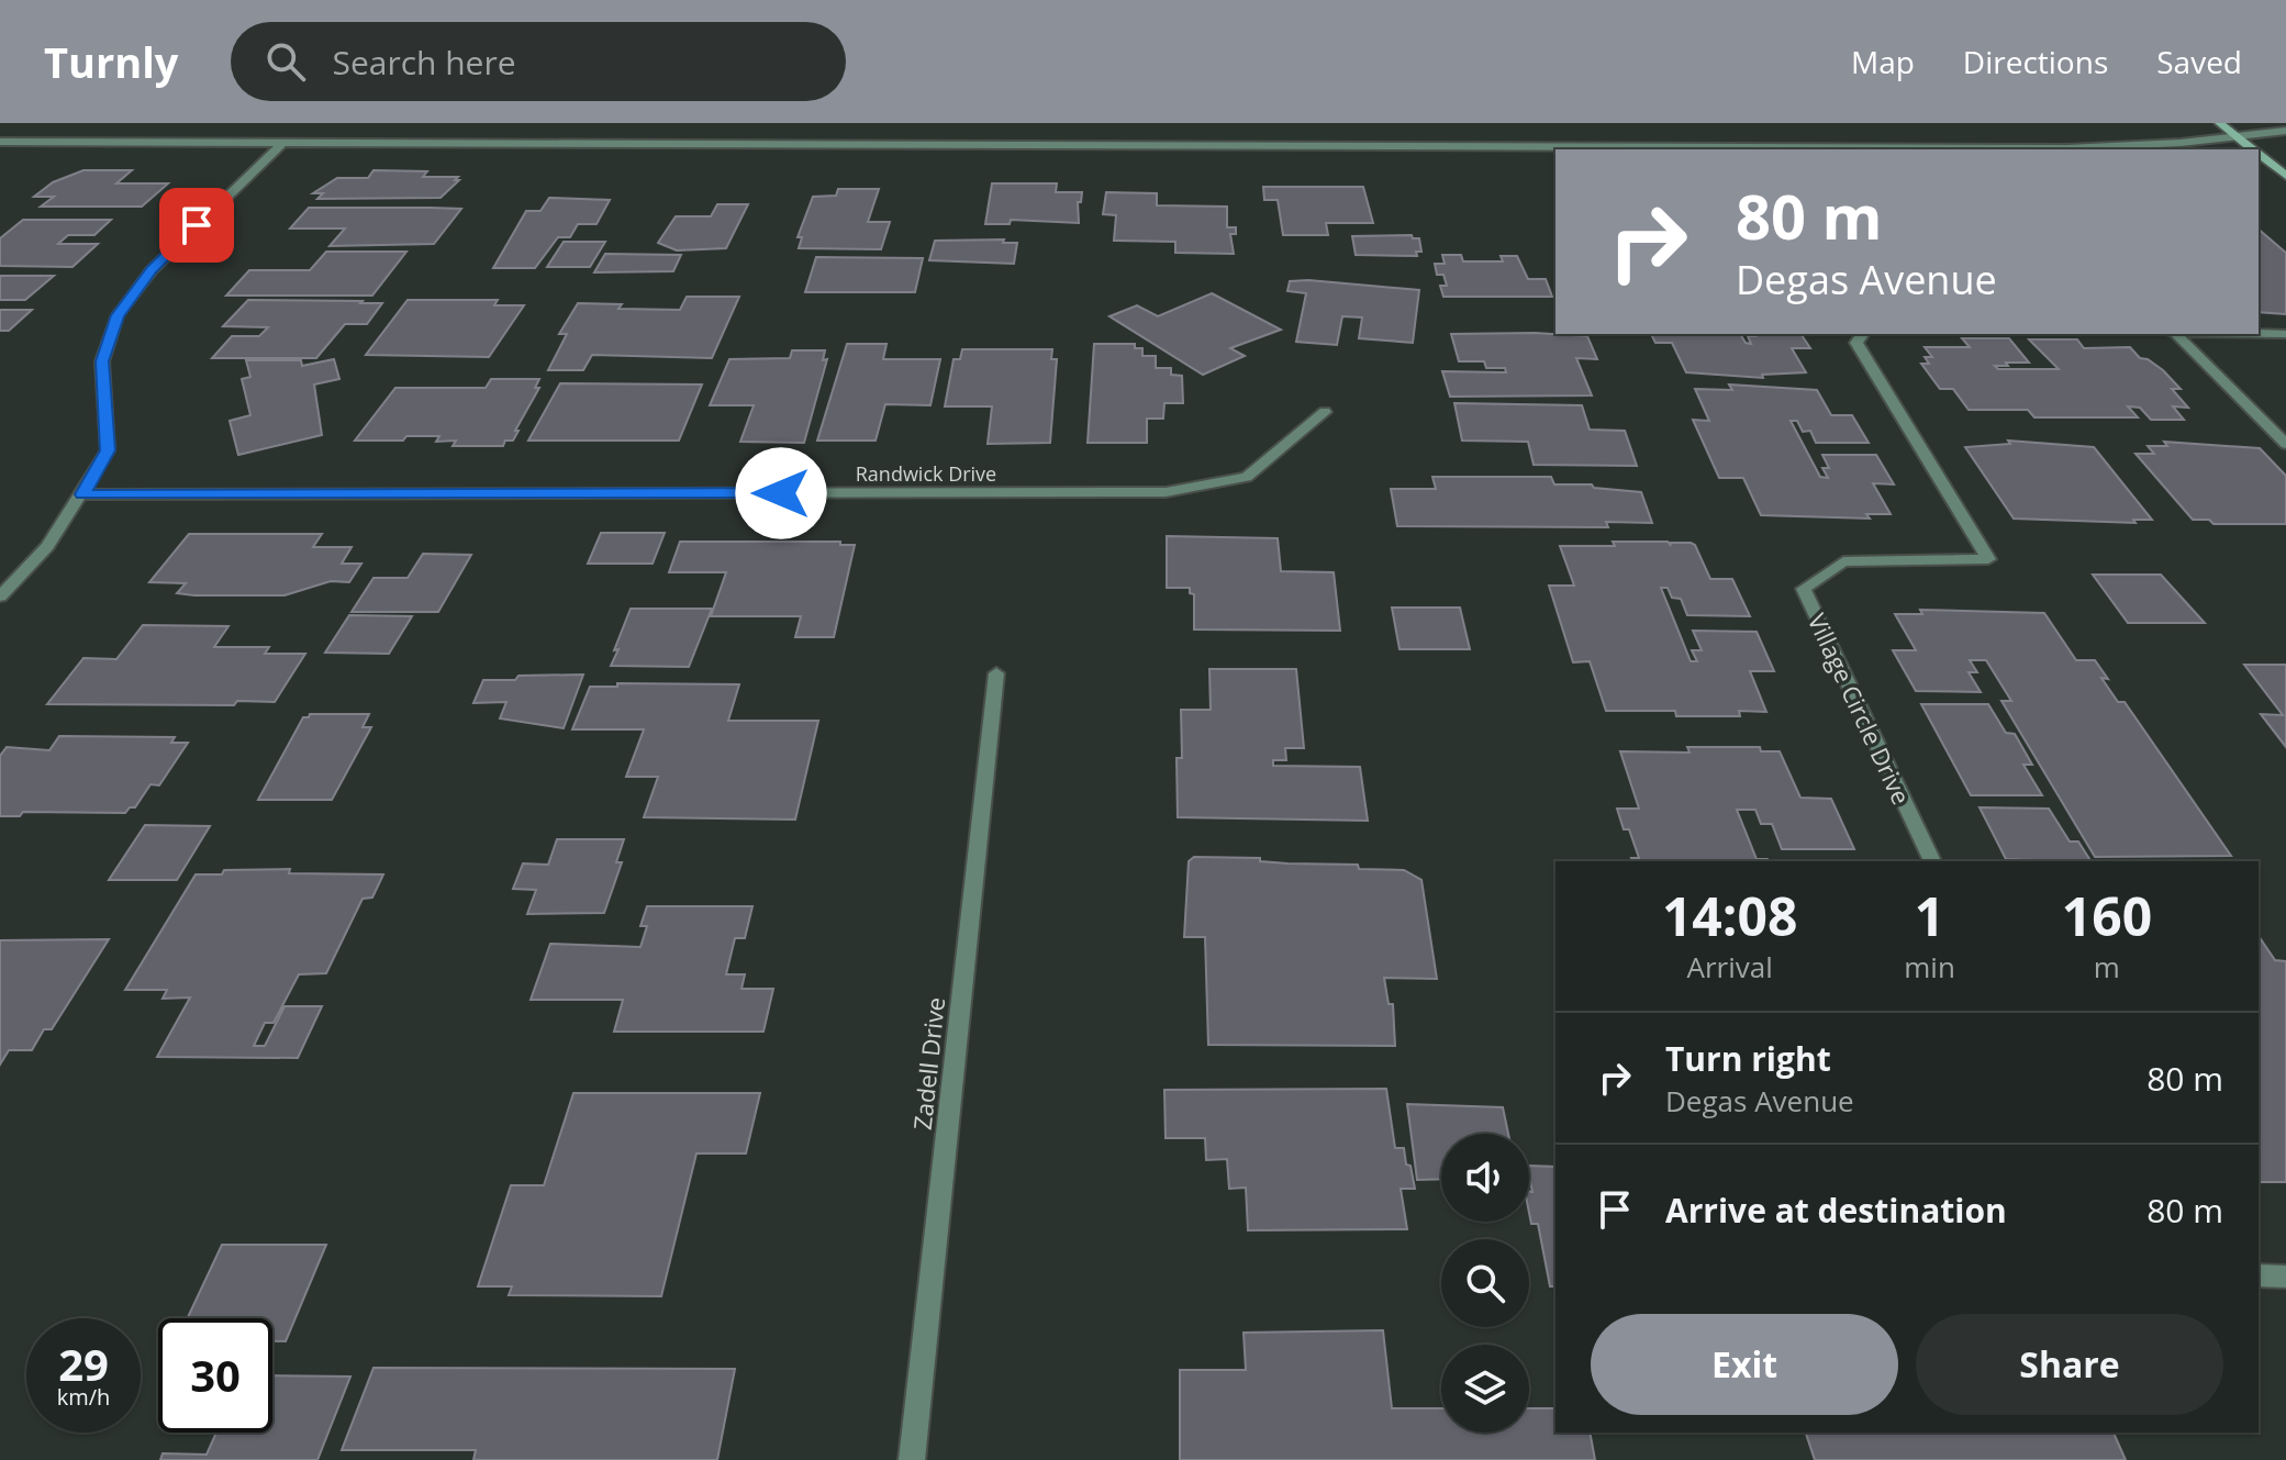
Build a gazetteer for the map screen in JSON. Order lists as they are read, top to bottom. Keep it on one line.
{"streets":{"street":["Randwick Drive","Village Circle Drive","Zadell Drive"]},"page":{"header":"Turnly","search":"Search here","nav":["Map","Directions","Saved"],"turn":["80 m","Degas Avenue"],"eta":["14:08","Arrival","1","min","160","m"],"list":[{"name":"Turn right","note":"Degas Avenue","value":"80 m"},{"name":"Arrive at destination","value":"80 m"}],"buttons":["Exit","Share"],"speed":"29 km/h","limit":"30"}}
